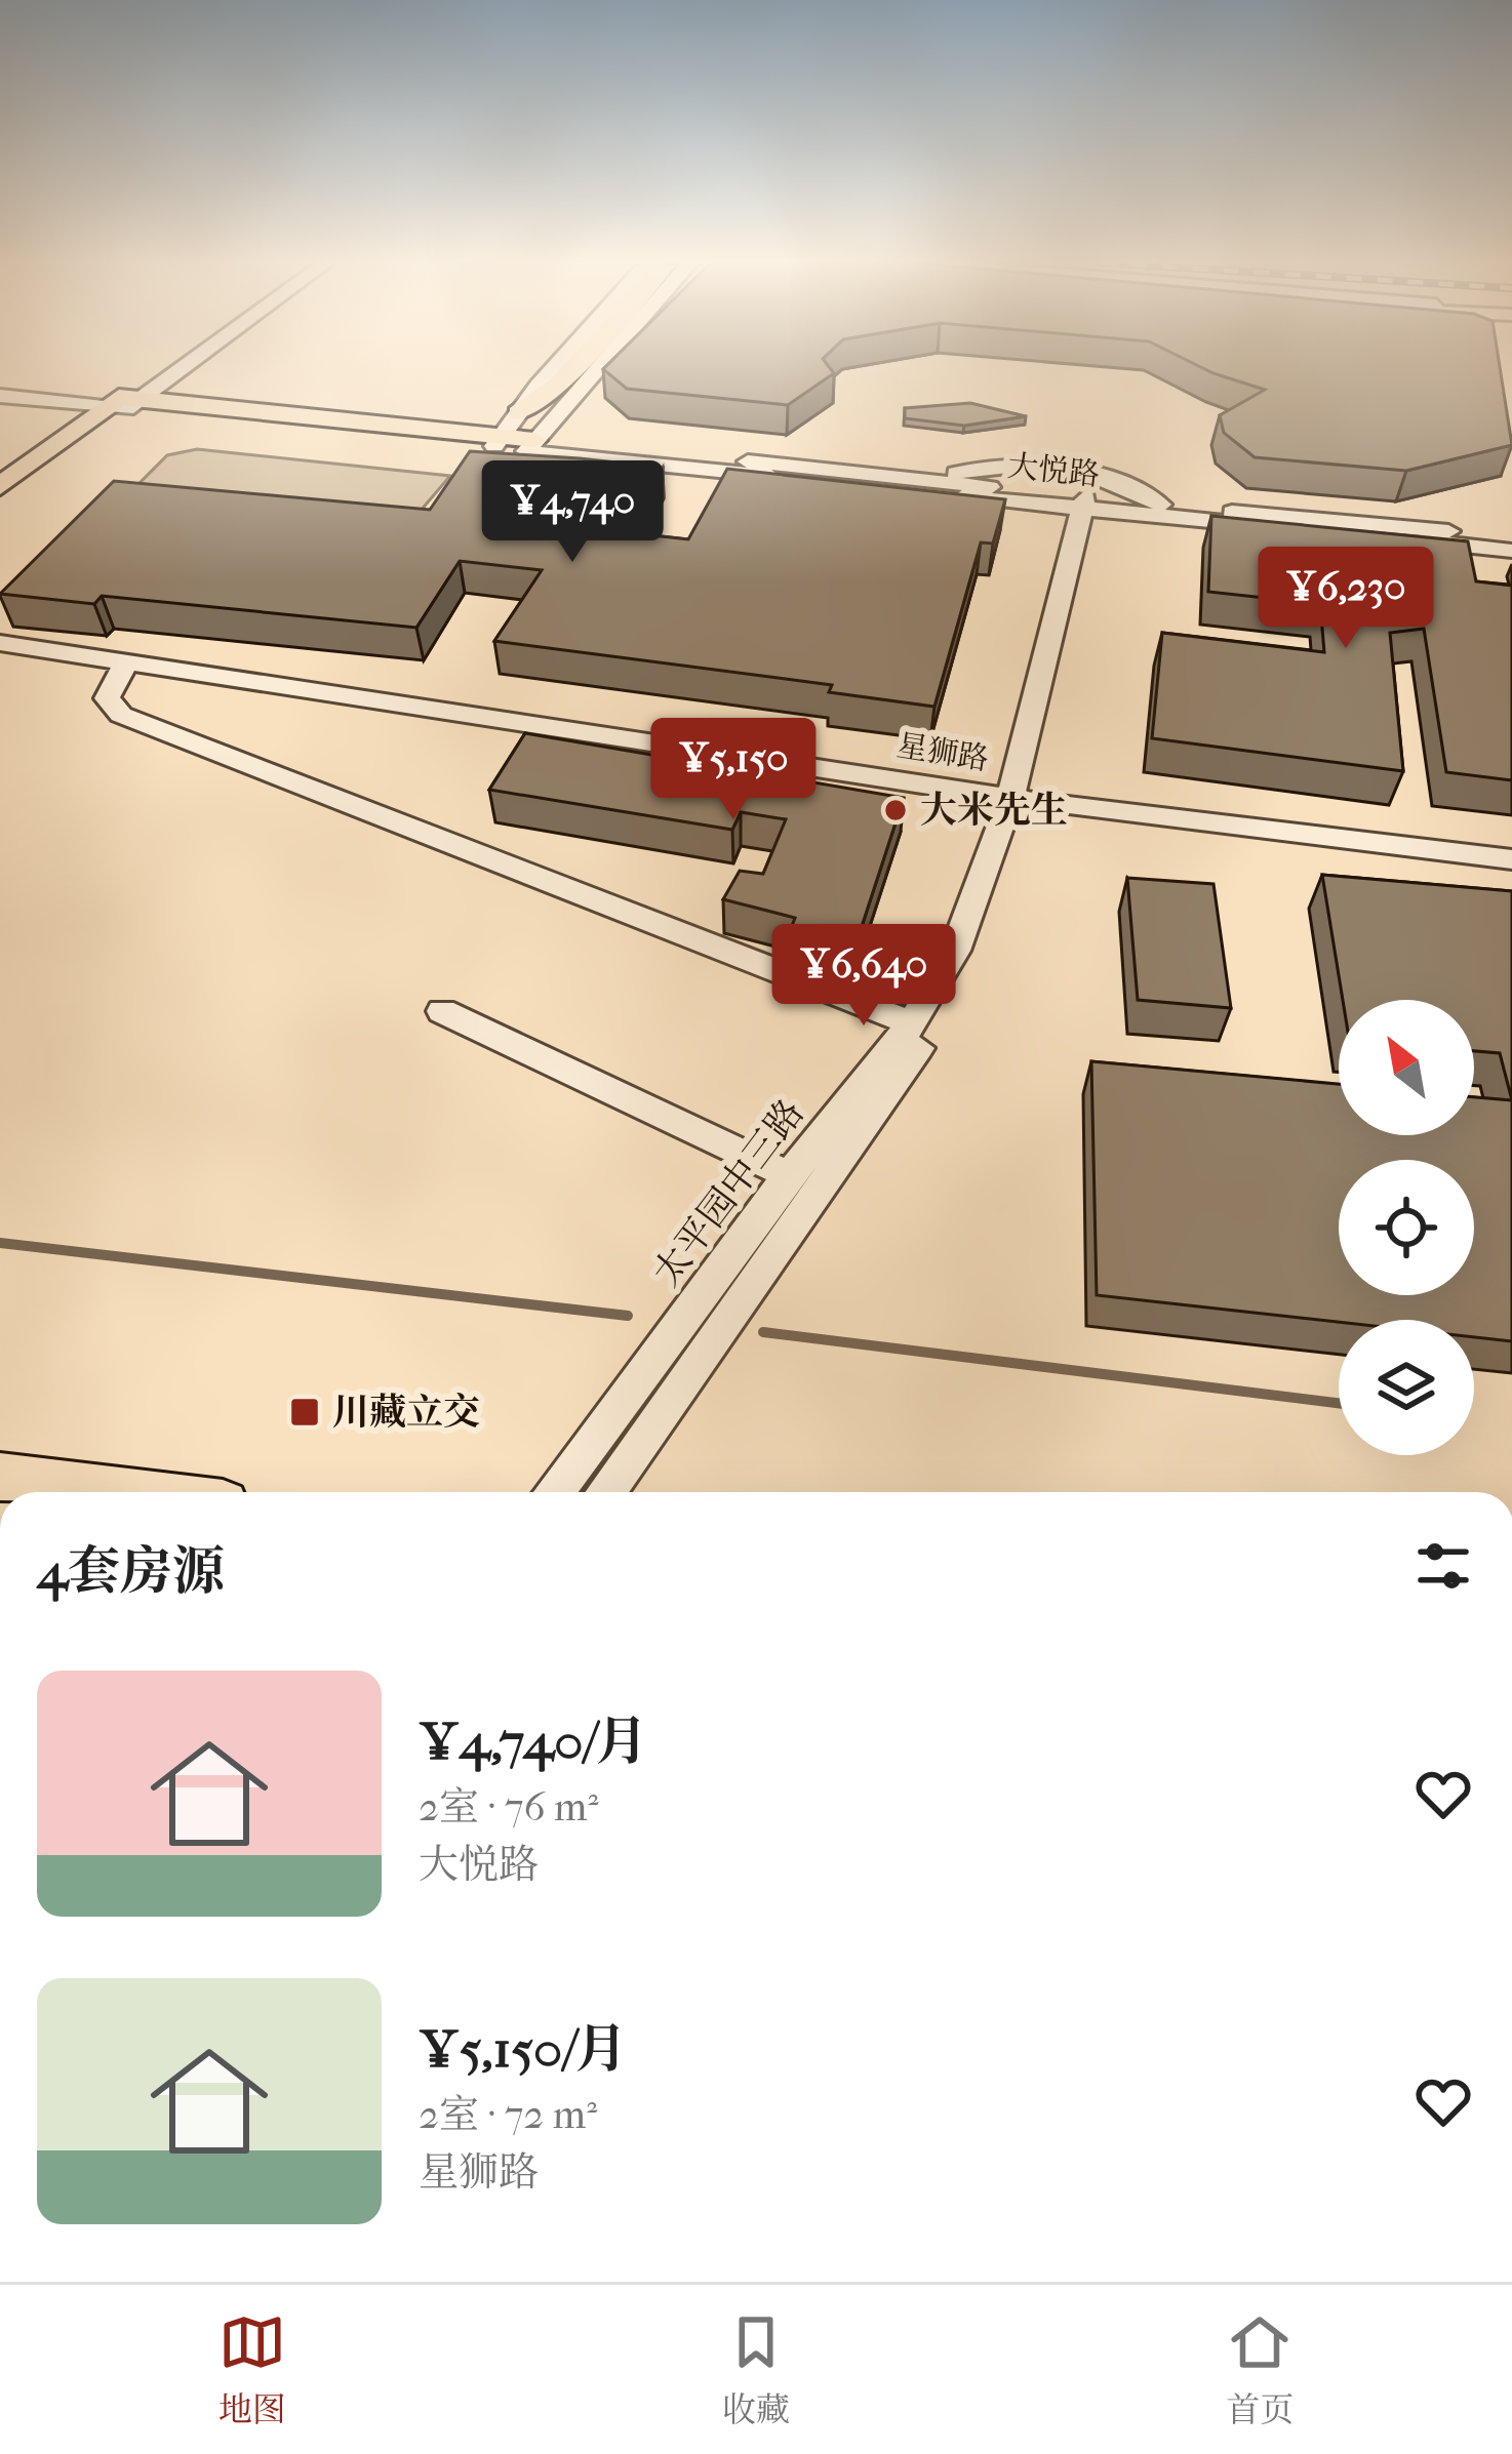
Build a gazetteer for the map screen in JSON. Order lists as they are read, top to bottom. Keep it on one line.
{"streets":{"main road":["大悦路"],"street":["星狮路","太平园中三路"]},"crossings":[["大悦路","太平园中三路"],["星狮路","太平园中三路"]],"places":{"other":["大米先生"],"transit":["川藏立交"]},"north":"top left","page":{"price":["¥4,740","¥6,230","¥5,150","¥6,640"],"heading":"4套房源","list":[{"name":"¥4,740/月","note":"2室 · 76 m² · 大悦路"},{"name":"¥5,150/月","note":"2室 · 72 m² · 星狮路"}],"tabs":["地图","收藏","首页"]}}
